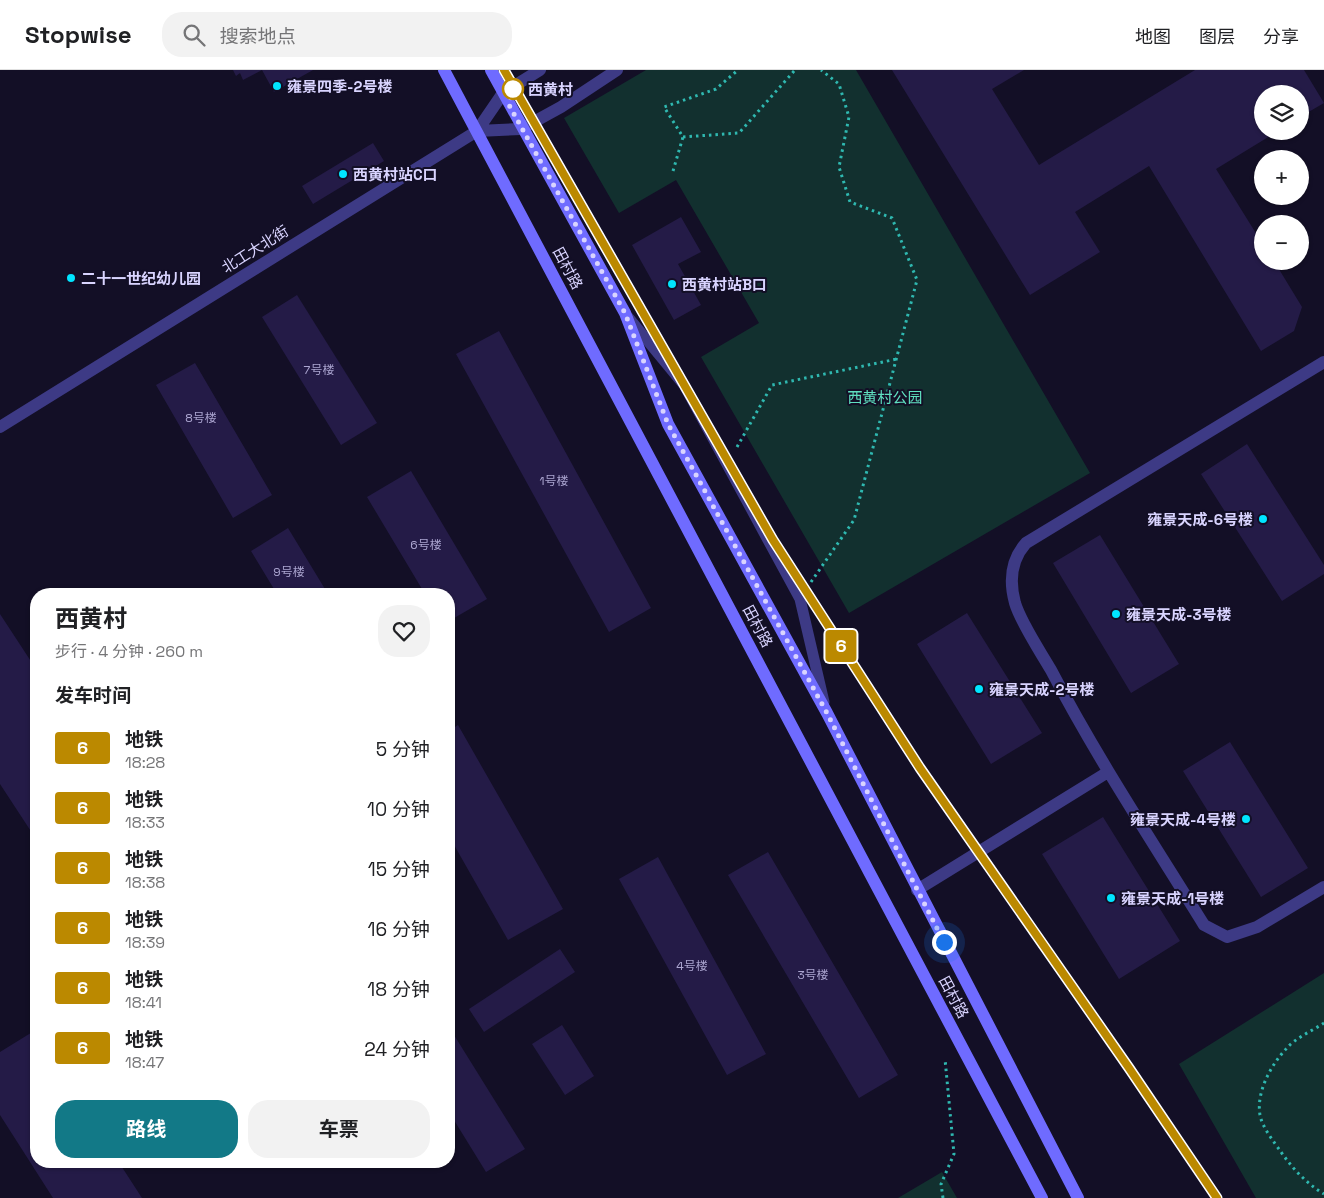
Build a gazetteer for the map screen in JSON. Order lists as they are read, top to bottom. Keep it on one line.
{"streets":{"main road":["田村路"],"street":["北工大北街"]},"crossings":[["北工大北街","田村路"]],"parks":["西黄村公园"],"places":["雍景四季-2号楼","西黄村","西黄村站C口","二十一世纪幼儿园","西黄村站B口","雍景天成-6号楼","雍景天成-3号楼","雍景天成-2号楼","雍景天成-4号楼","雍景天成-1号楼"],"lines":["metro line 6"],"house_numbers":["7号楼","8号楼","1号楼","6号楼","9号楼","4号楼","3号楼"],"page":{"header":"Stopwise","search":"搜索地点","nav":["地图","图层","分享"],"on_map":"6","map_buttons":["+","−"],"heading":[["西黄村","步行 · 4 分钟 · 260 m"],"发车时间"],"list":[{"mark":"6","name":"地铁","note":"18:28","value":"5 分钟"},{"mark":"6","name":"地铁","note":"18:33","value":"10 分钟"},{"mark":"6","name":"地铁","note":"18:38","value":"15 分钟"},{"mark":"6","name":"地铁","note":"18:39","value":"16 分钟"},{"mark":"6","name":"地铁","note":"18:41","value":"18 分钟"},{"mark":"6","name":"地铁","note":"18:47","value":"24 分钟"}],"buttons":["路线","车票"]}}
